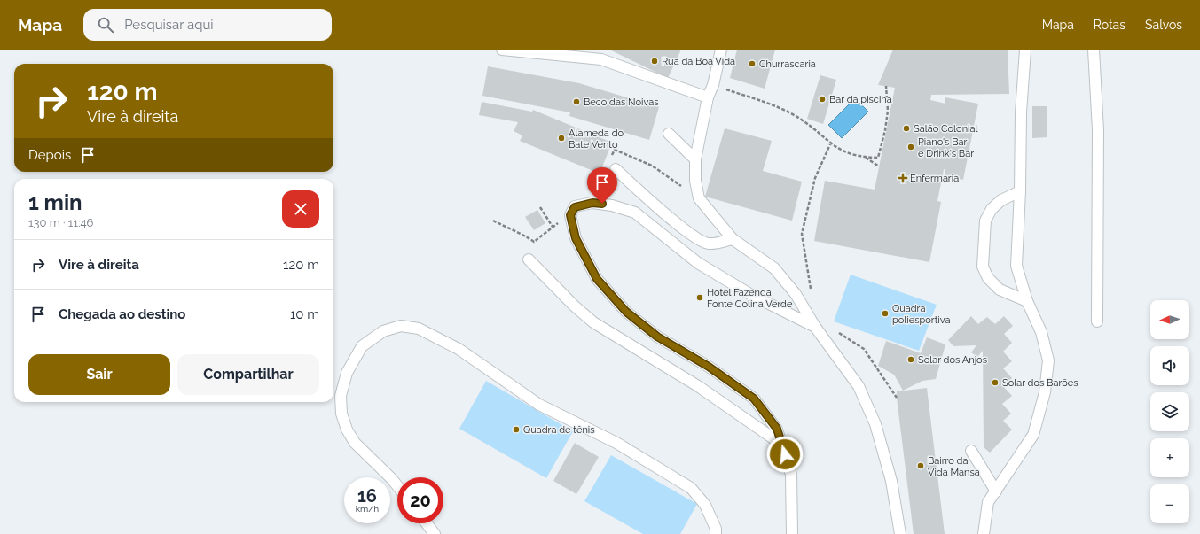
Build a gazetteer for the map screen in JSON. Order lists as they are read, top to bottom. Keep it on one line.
{"places":{"other":["Rua da Boa Vida","Churrascaria","Bar da piscina","Beco das Noivas","Salão Colonial","Alameda do Bate Vento","Piano's Bar e Drink's Bar","Hotel Fazenda Fonte Colina Verde","Quadra poliesportiva","Solar dos Anjos","Solar dos Barões","Quadra de tênis","Bairro da Vida Mansa"],"health":["Enfermaria"]},"north":"left","page":{"header":"Mapa","search":"Pesquisar aqui","nav":["Mapa","Rotas","Salvos"],"turn":["120 m","Vire à direita"],"then":"Depois","heading":["1 min","130 m · 11:46"],"list":[{"name":"Vire à direita","value":"120 m"},{"name":"Chegada ao destino","value":"10 m"}],"map_buttons":["+","−"],"buttons":["Sair","Compartilhar"],"speed":"16 km/h","limit":"20"}}
